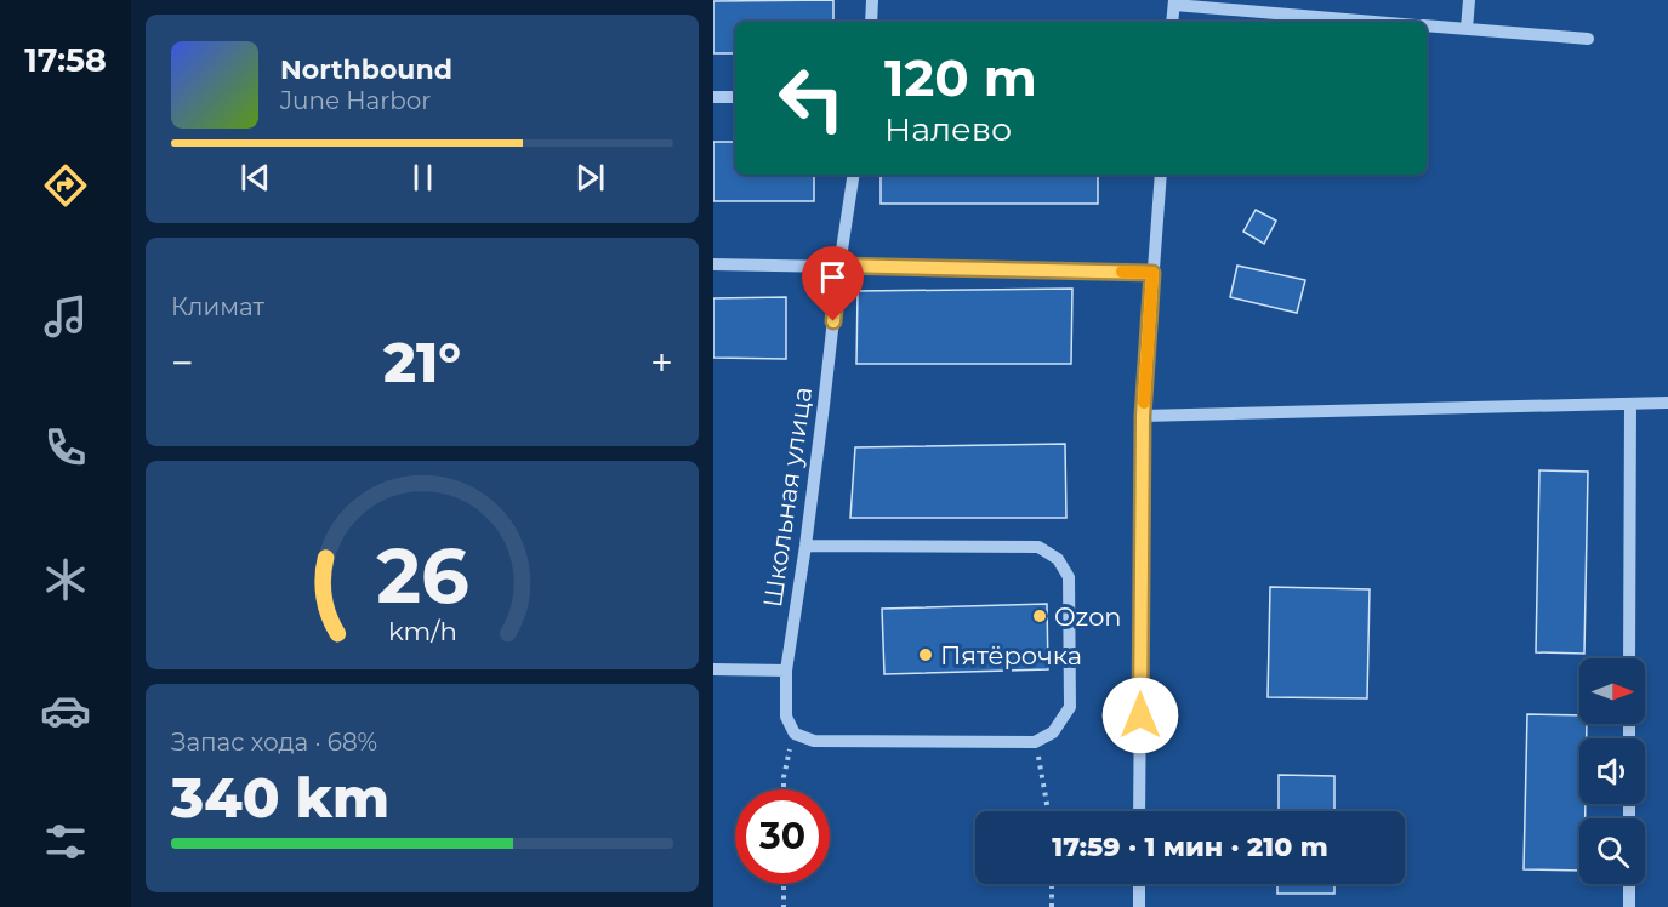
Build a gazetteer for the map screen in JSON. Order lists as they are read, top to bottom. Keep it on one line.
{"streets":{"street":["Школьная улица"]},"places":["Ozon","Пятёрочка"],"north":"right","page":{"tabs":"17:58","turn":["120 m","Налево"],"song":["Northbound","June Harbor"],"tile":["Климат",["Запас хода · 68%","340 km"]],"heat":["−","21°","+"],"limit":"30","trip":"17:59 · 1 мин · 210 m","gauge":["26","km/h"]}}
